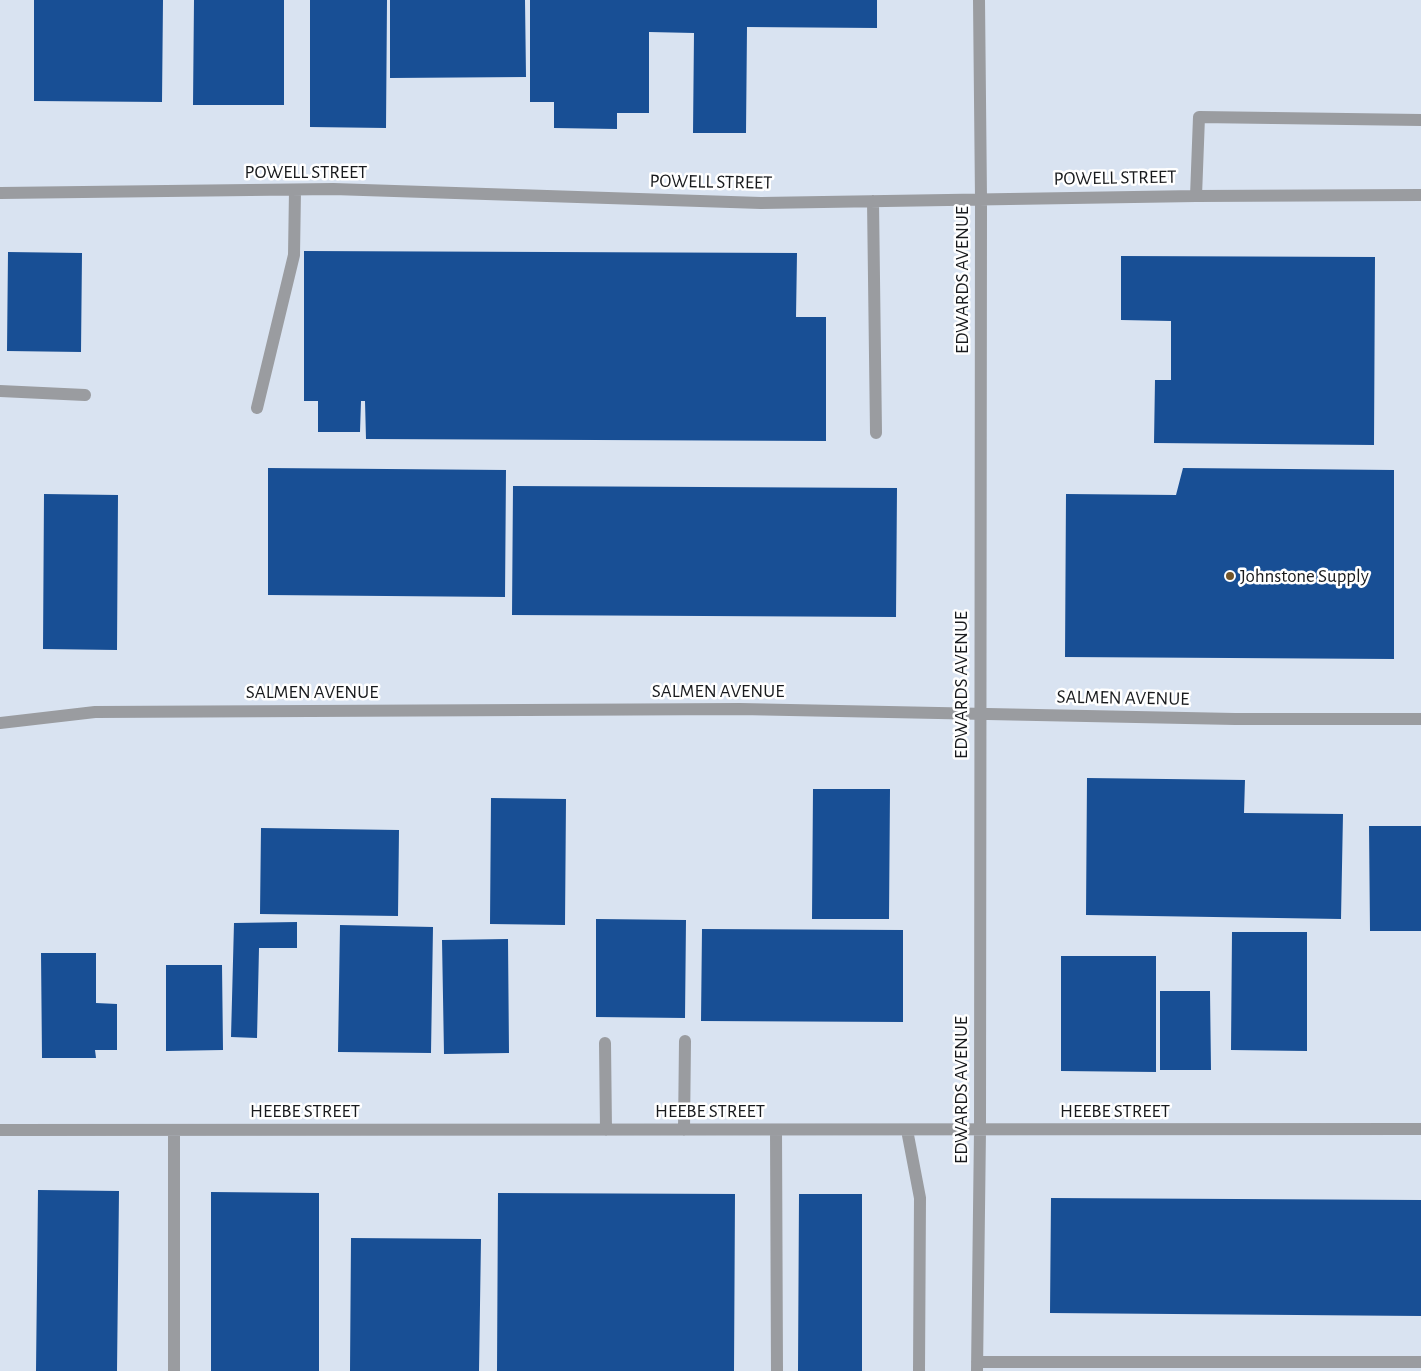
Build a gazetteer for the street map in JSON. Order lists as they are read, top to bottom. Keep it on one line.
{"streets":{"street":["POWELL STREET","EDWARDS AVENUE","SALMEN AVENUE","HEEBE STREET"]},"crossings":[["POWELL STREET","EDWARDS AVENUE"],["EDWARDS AVENUE","SALMEN AVENUE"],["EDWARDS AVENUE","HEEBE STREET"]],"places":["Johnstone Supply"]}
